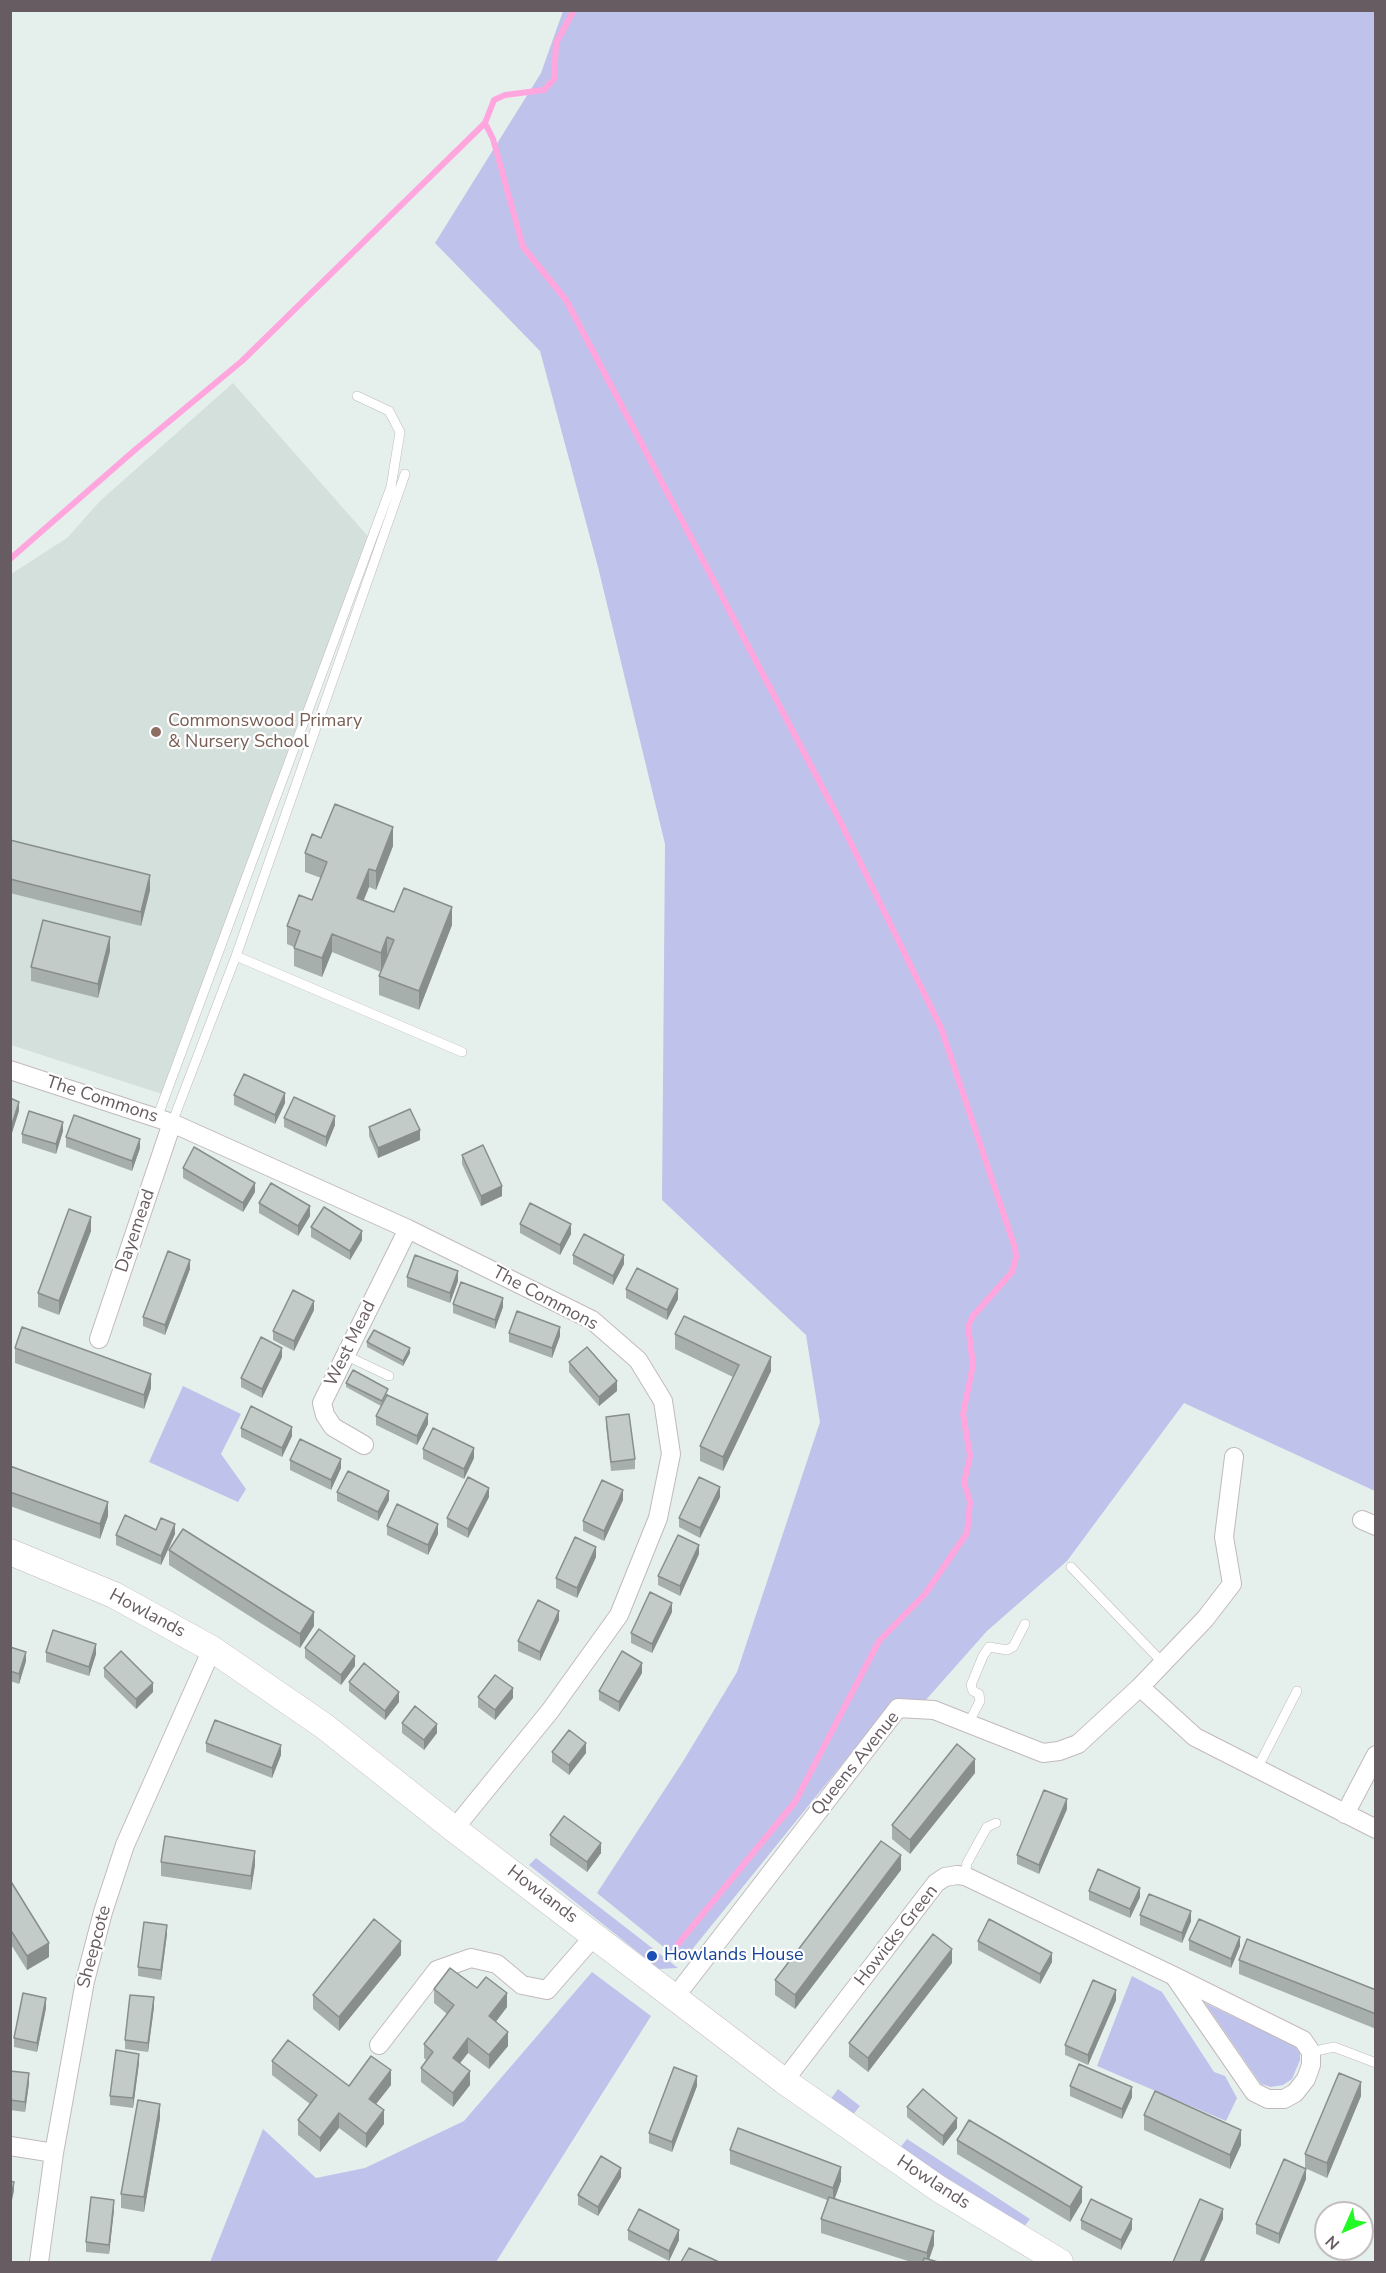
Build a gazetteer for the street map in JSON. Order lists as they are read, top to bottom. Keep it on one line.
{"streets":{"street":["The Commons","Dayemead","West Mead","Howlands","Queens Avenue","Howicks Green","Sheepcote"]},"crossings":[["The Commons","Dayemead"],["The Commons","West Mead"],["The Commons","Howlands"],["Howlands","Queens Avenue"],["Howlands","Howicks Green"],["Howlands","Sheepcote"]],"places":["Commonswood Primary & Nursery School","Howlands House"],"north":"bottom left"}
